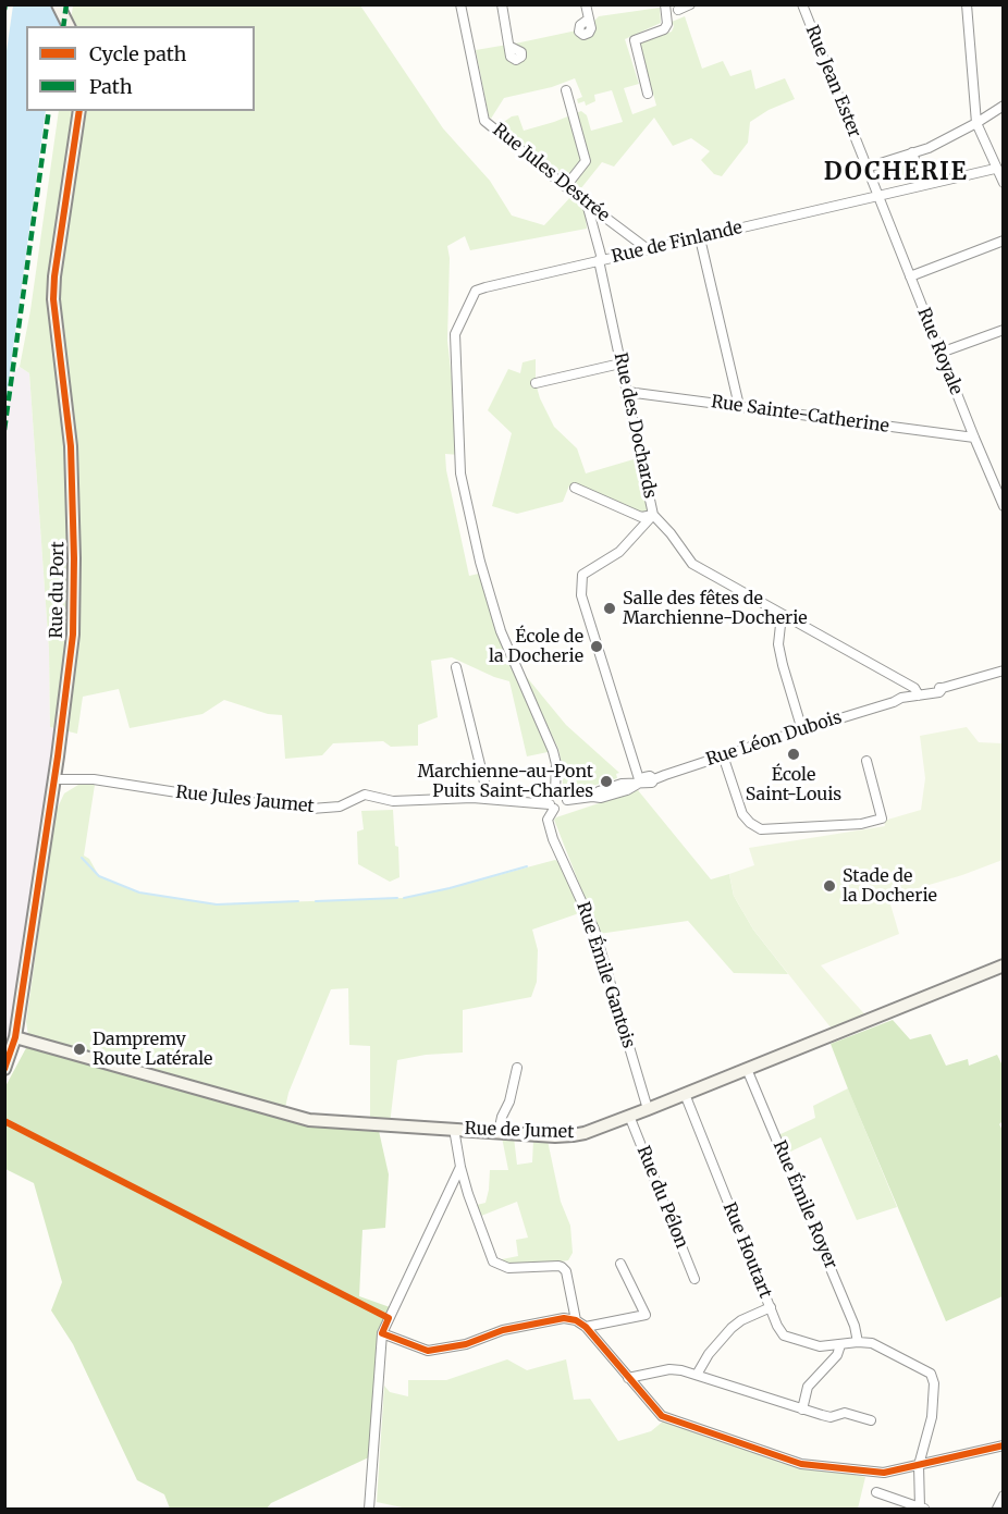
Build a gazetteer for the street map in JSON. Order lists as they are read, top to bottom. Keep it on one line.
{"streets":{"street":["Rue Jean Ester","Rue Jules Destrée","Rue de Finlande","Rue Royale","Rue Sainte-Catherine","Rue des Dochards","Rue du Port","Rue Léon Dubois","Rue Jules Jaumet","Rue Émile Gantois","Rue de Jumet","Rue du Pélon","Rue Émile Royer","Rue Houtart"]},"crossings":[["Rue Jean Ester","Rue de Finlande"],["Rue Jean Ester","Rue Royale"],["Rue Jules Destrée","Rue de Finlande"],["Rue Jules Destrée","Rue des Dochards"],["Rue de Finlande","Rue Royale"],["Rue de Finlande","Rue des Dochards"],["Rue de Finlande","Rue Léon Dubois"],["Rue de Finlande","Rue Jules Jaumet"],["Rue de Finlande","Rue Émile Gantois"],["Rue Royale","Rue Sainte-Catherine"],["Rue Sainte-Catherine","Rue des Dochards"],["Rue des Dochards","Rue Léon Dubois"],["Rue du Port","Rue Jules Jaumet"],["Rue du Port","Rue de Jumet"],["Rue Léon Dubois","Rue Jules Jaumet"],["Rue Léon Dubois","Rue Émile Gantois"],["Rue Jules Jaumet","Rue Émile Gantois"],["Rue Émile Gantois","Rue de Jumet"],["Rue de Jumet","Rue du Pélon"],["Rue de Jumet","Rue Émile Royer"],["Rue de Jumet","Rue Houtart"],["Rue Émile Royer","Rue Houtart"]],"districts":["DOCHERIE"],"places":["Salle des fêtes de Marchienne-Docherie","École de la Docherie","École Saint-Louis","Marchienne-au-Pont Puits Saint-Charles","Stade de la Docherie","Dampremy Route Latérale"],"legend":["Cycle path","Path"]}
